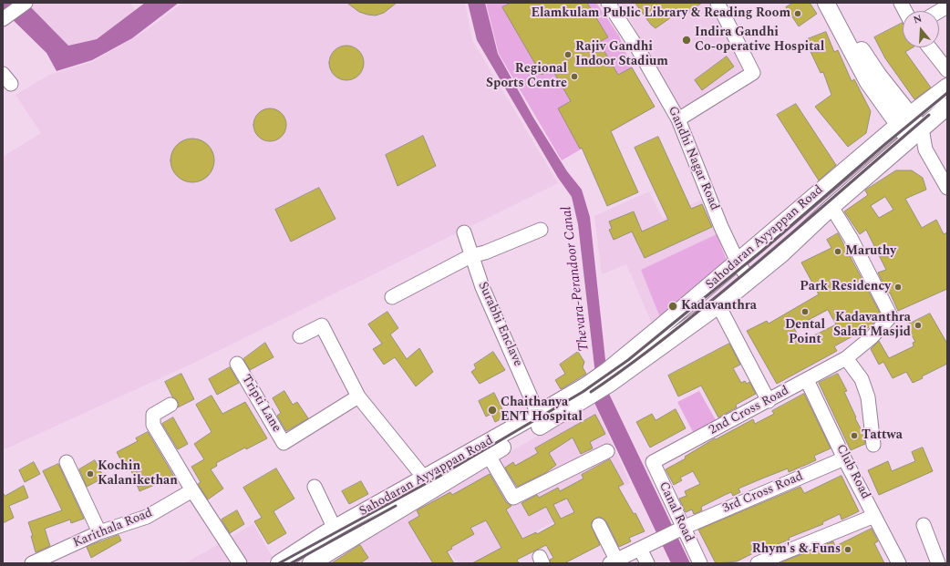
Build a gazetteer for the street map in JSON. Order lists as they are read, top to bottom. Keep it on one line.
{"streets":{"main road":["Sahodaran Ayyappan Road"],"street":["Gandhi Nagar Road","Surabhi Enclave","Tripti Lane","2nd Cross Road","Club Road","3rd Cross Road","Canal Road","Karithala Road"]},"crossings":[["Gandhi Nagar Road","Sahodaran Ayyappan Road"],["Sahodaran Ayyappan Road","Surabhi Enclave"],["Sahodaran Ayyappan Road","2nd Cross Road"],["2nd Cross Road","Club Road"],["2nd Cross Road","Canal Road"],["Club Road","3rd Cross Road"],["3rd Cross Road","Canal Road"]],"water":["Thevara-Perandoor Canal"],"places":["Elamkulam Public Library & Reading Room","Indira Gandhi Co-operative Hospital","Rajiv Gandhi Indoor Stadium","Regional Sports Centre","Maruthy","Park Residency","Kadavanthra","Dental Point","Kadavanthra Salafi Masjid","Chaithanya ENT Hospital","Tattwa","Kochin Kalanikethan","Rhym's & Funs"],"north":"top"}
